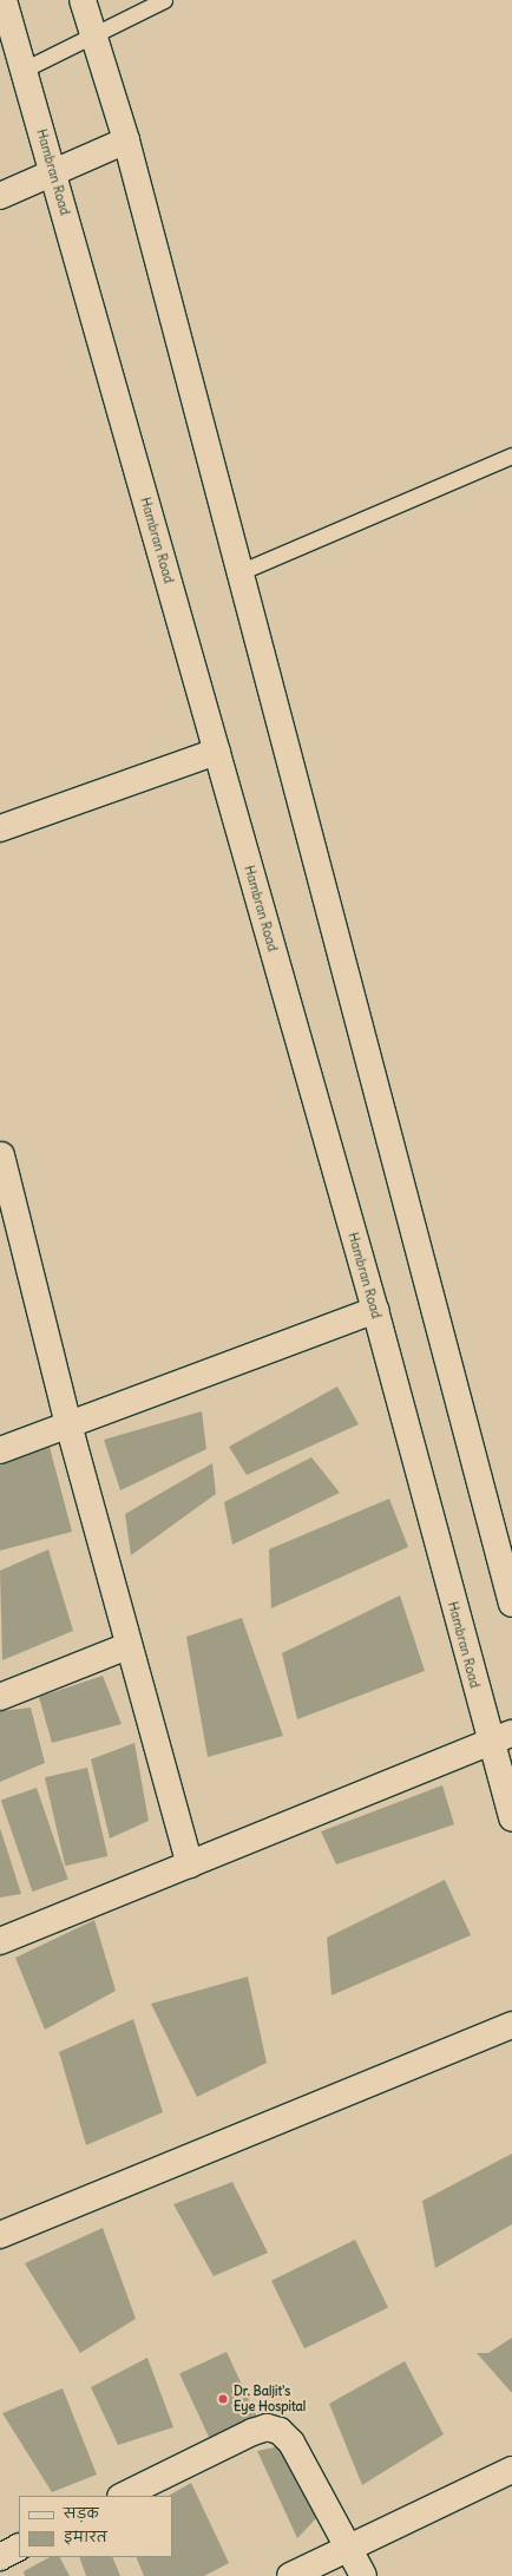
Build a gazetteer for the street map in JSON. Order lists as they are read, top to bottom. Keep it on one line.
{"streets":{"main road":["Hambran Road"]},"places":["Dr. Baljit's Eye Hospital"],"legend":["सड़क","इमारत"]}
